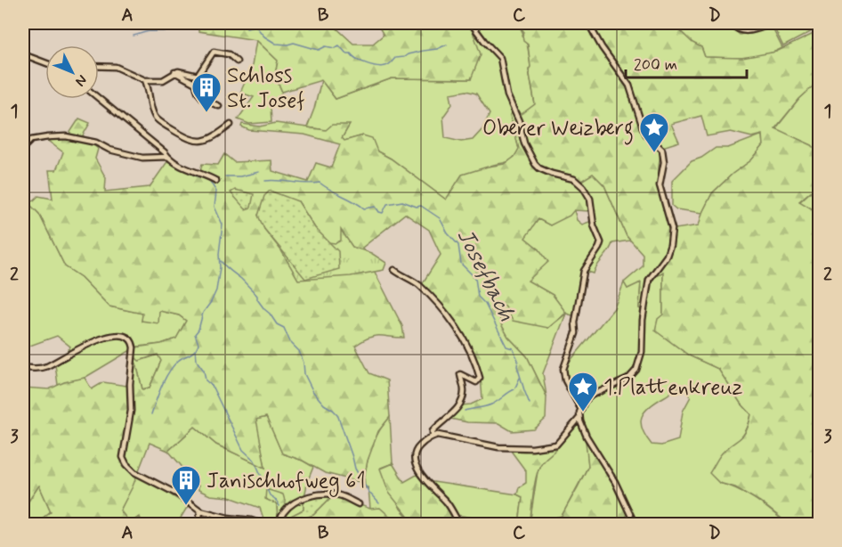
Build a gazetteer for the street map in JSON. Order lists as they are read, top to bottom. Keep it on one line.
{"water":["Josefbach"],"places":{"building":["Schloss St. Josef","Janischhofweg 61"],"place":["Oberer Weizberg","1.Plattenkreuz"]},"scale_bar":"200 m","north":"bottom right","grid":{"columns":["A","B","C","D"],"rows":["1","2","3"]}}
